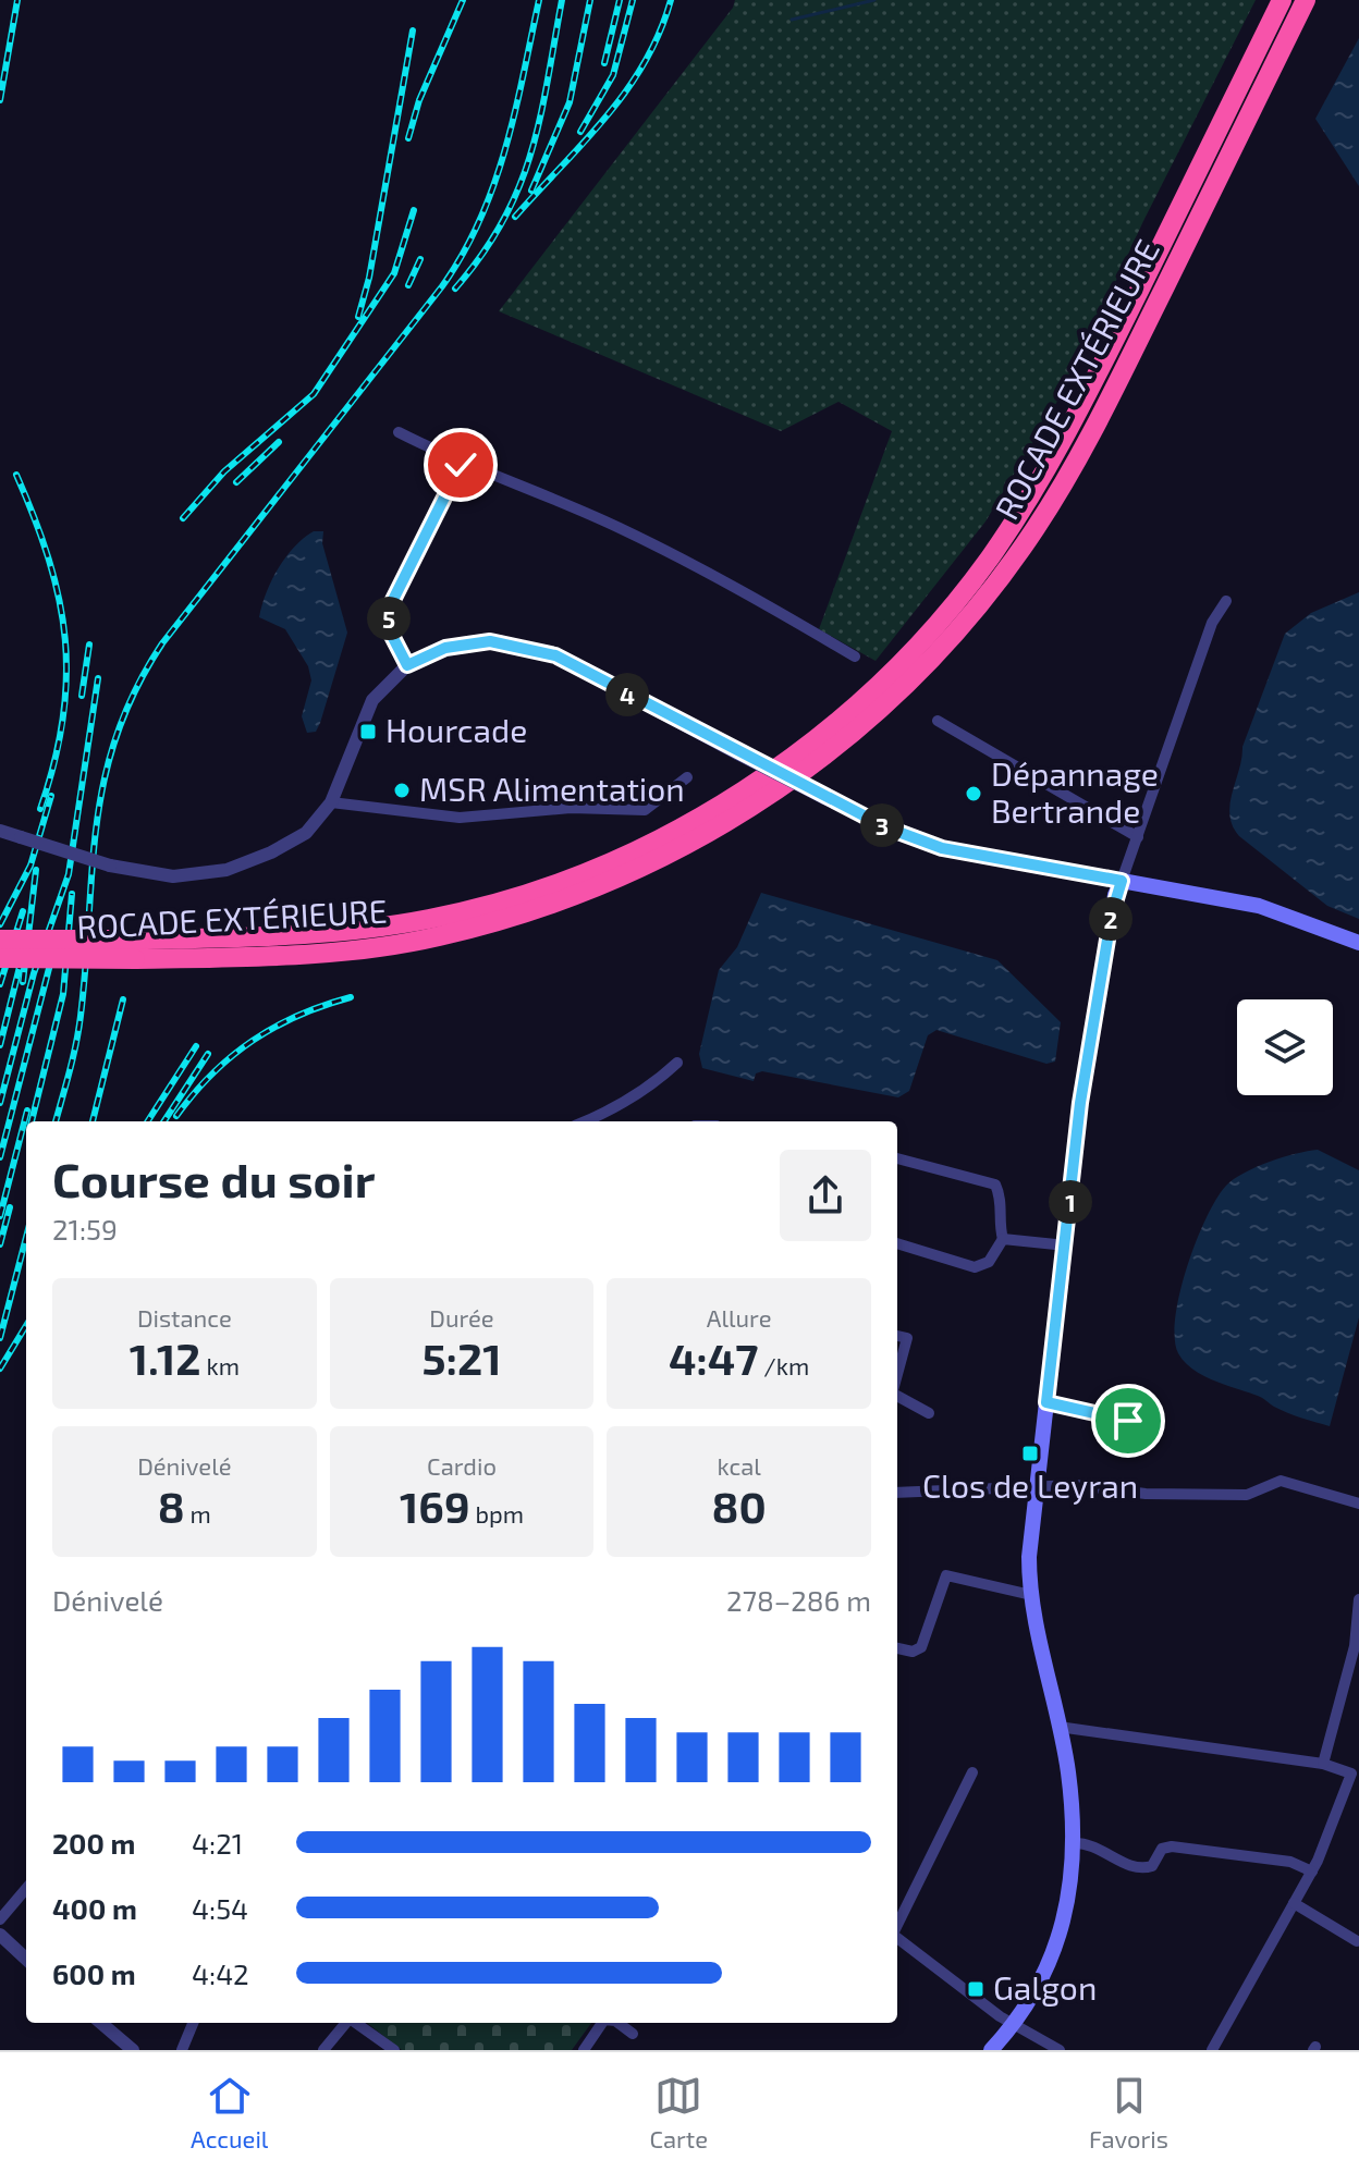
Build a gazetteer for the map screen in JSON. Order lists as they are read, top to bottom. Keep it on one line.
{"streets":{"highway":["ROCADE EXTÉRIEURE"]},"places":{"transit":["Hourcade","Clos de Leyran","Galgon"],"other":["MSR Alimentation","Dépannage Bertrande"]},"page":{"pins":["5","4","3","2","1"],"heading":["Course du soir","21:59"],"stats":[["Distance","1.12 km"],["Durée","5:21"],["Allure","4:47 /km"],["Dénivelé","8 m"],["Cardio","169 bpm"],["kcal","80"]],"chart":["Dénivelé","278–286 m"],"list":[{"name":"200 m","note":"4:21"},{"name":"400 m","note":"4:54"},{"name":"600 m","note":"4:42"}],"tabs":["Accueil","Carte","Favoris"]}}
